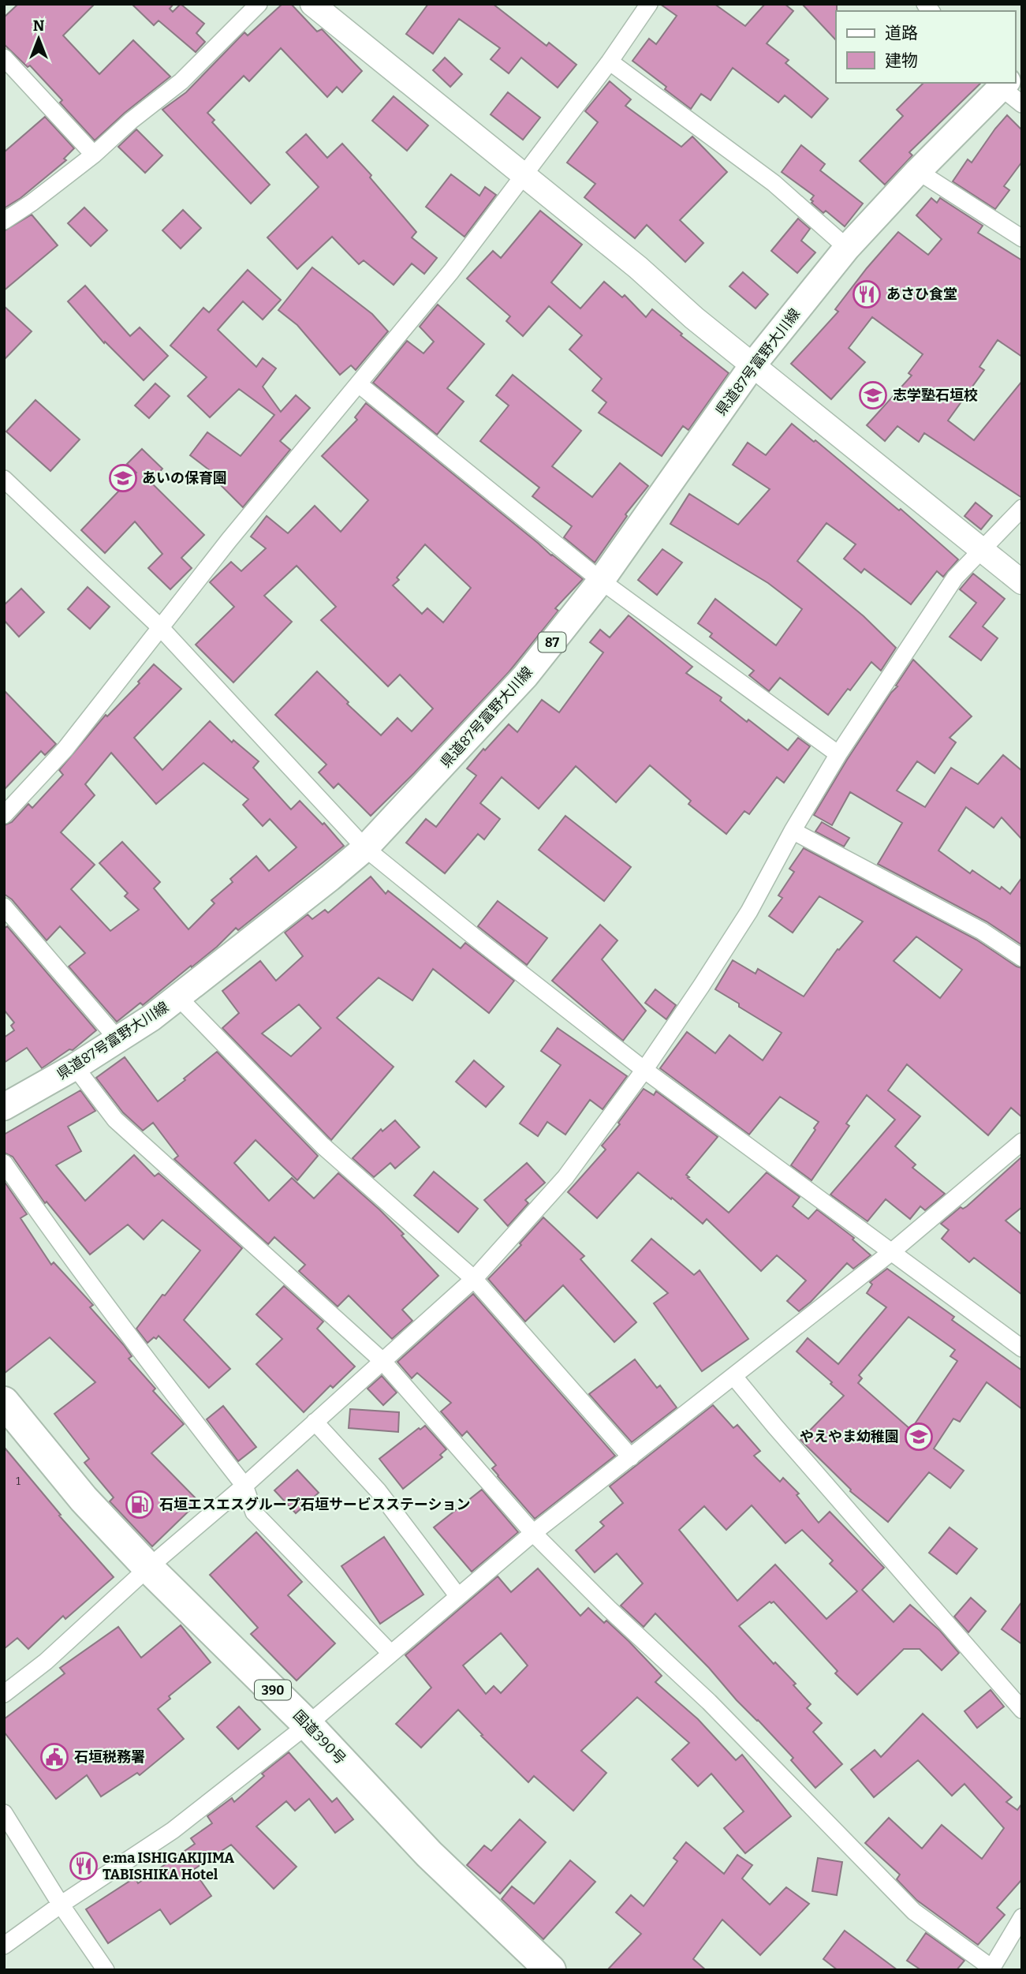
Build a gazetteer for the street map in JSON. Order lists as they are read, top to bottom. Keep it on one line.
{"streets":{"highway":["390","国道390号"],"main road":["県道87号富野大川線","87"]},"places":{"restaurant":["あさひ食堂","e:ma ISHIGAKIJIMA TABISHIKA Hotel"],"school or university":["志学塾石垣校","あいの保育園","やえやま幼稚園"],"fuel station":["石垣エスエスグループ石垣サービスステーション"],"public building":["石垣税務署"]},"house_numbers":["1"],"legend":["道路","建物"],"north":"top"}
